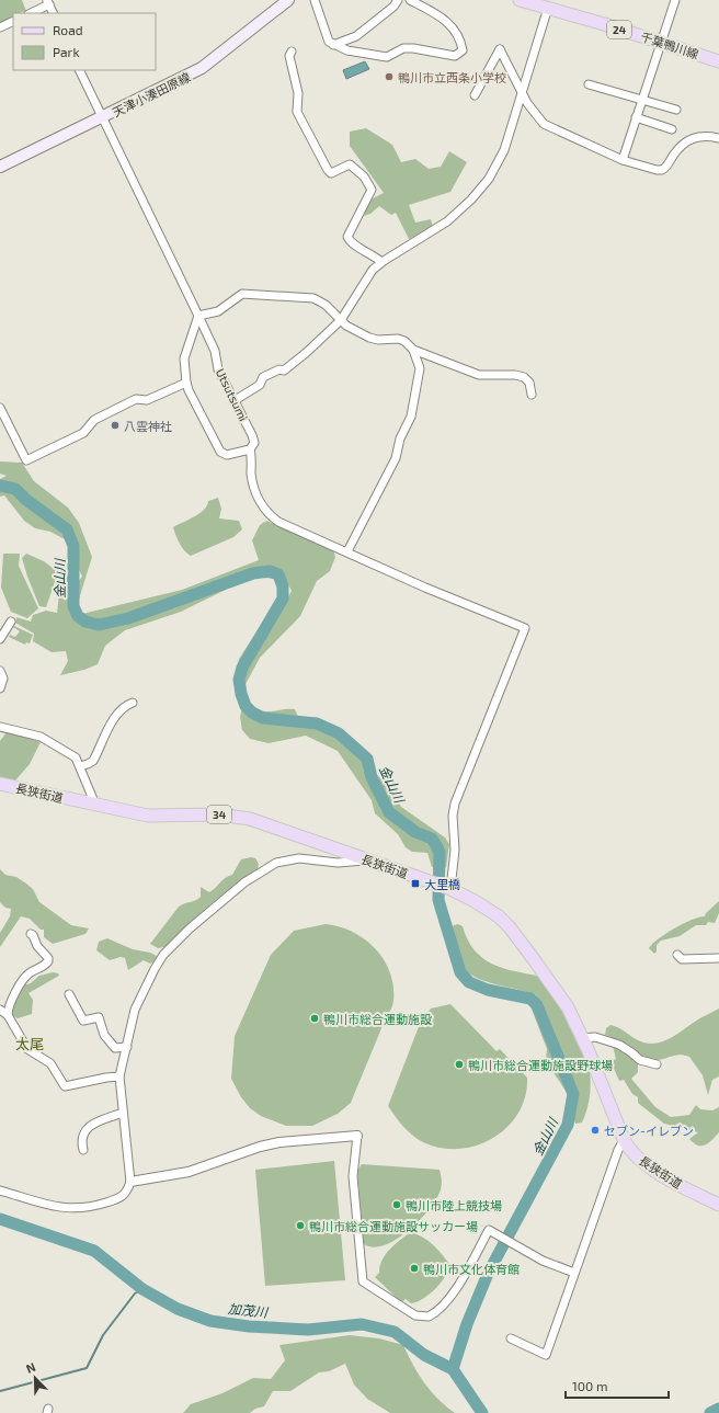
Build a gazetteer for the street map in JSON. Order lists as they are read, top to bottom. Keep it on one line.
{"streets":{"main road":["24","千葉鴨川線","天津小湊田原線","長狭街道","34"],"street":["Utsutsumi"]},"crossings":[["天津小湊田原線","Utsutsumi"],["Utsutsumi","長狭街道"]],"districts":["太尾"],"water":["金山川","加茂川"],"places":{"other":["鴨川市立西条小学校","八雲神社","鴨川市総合運動施設","鴨川市総合運動施設野球場","セブン-イレブン","鴨川市陸上競技場","鴨川市総合運動施設サッカー場","鴨川市文化体育館"],"transit":["大里橋"]},"legend":["Road","Park"],"scale_bar":"100 m","north":"top left"}
